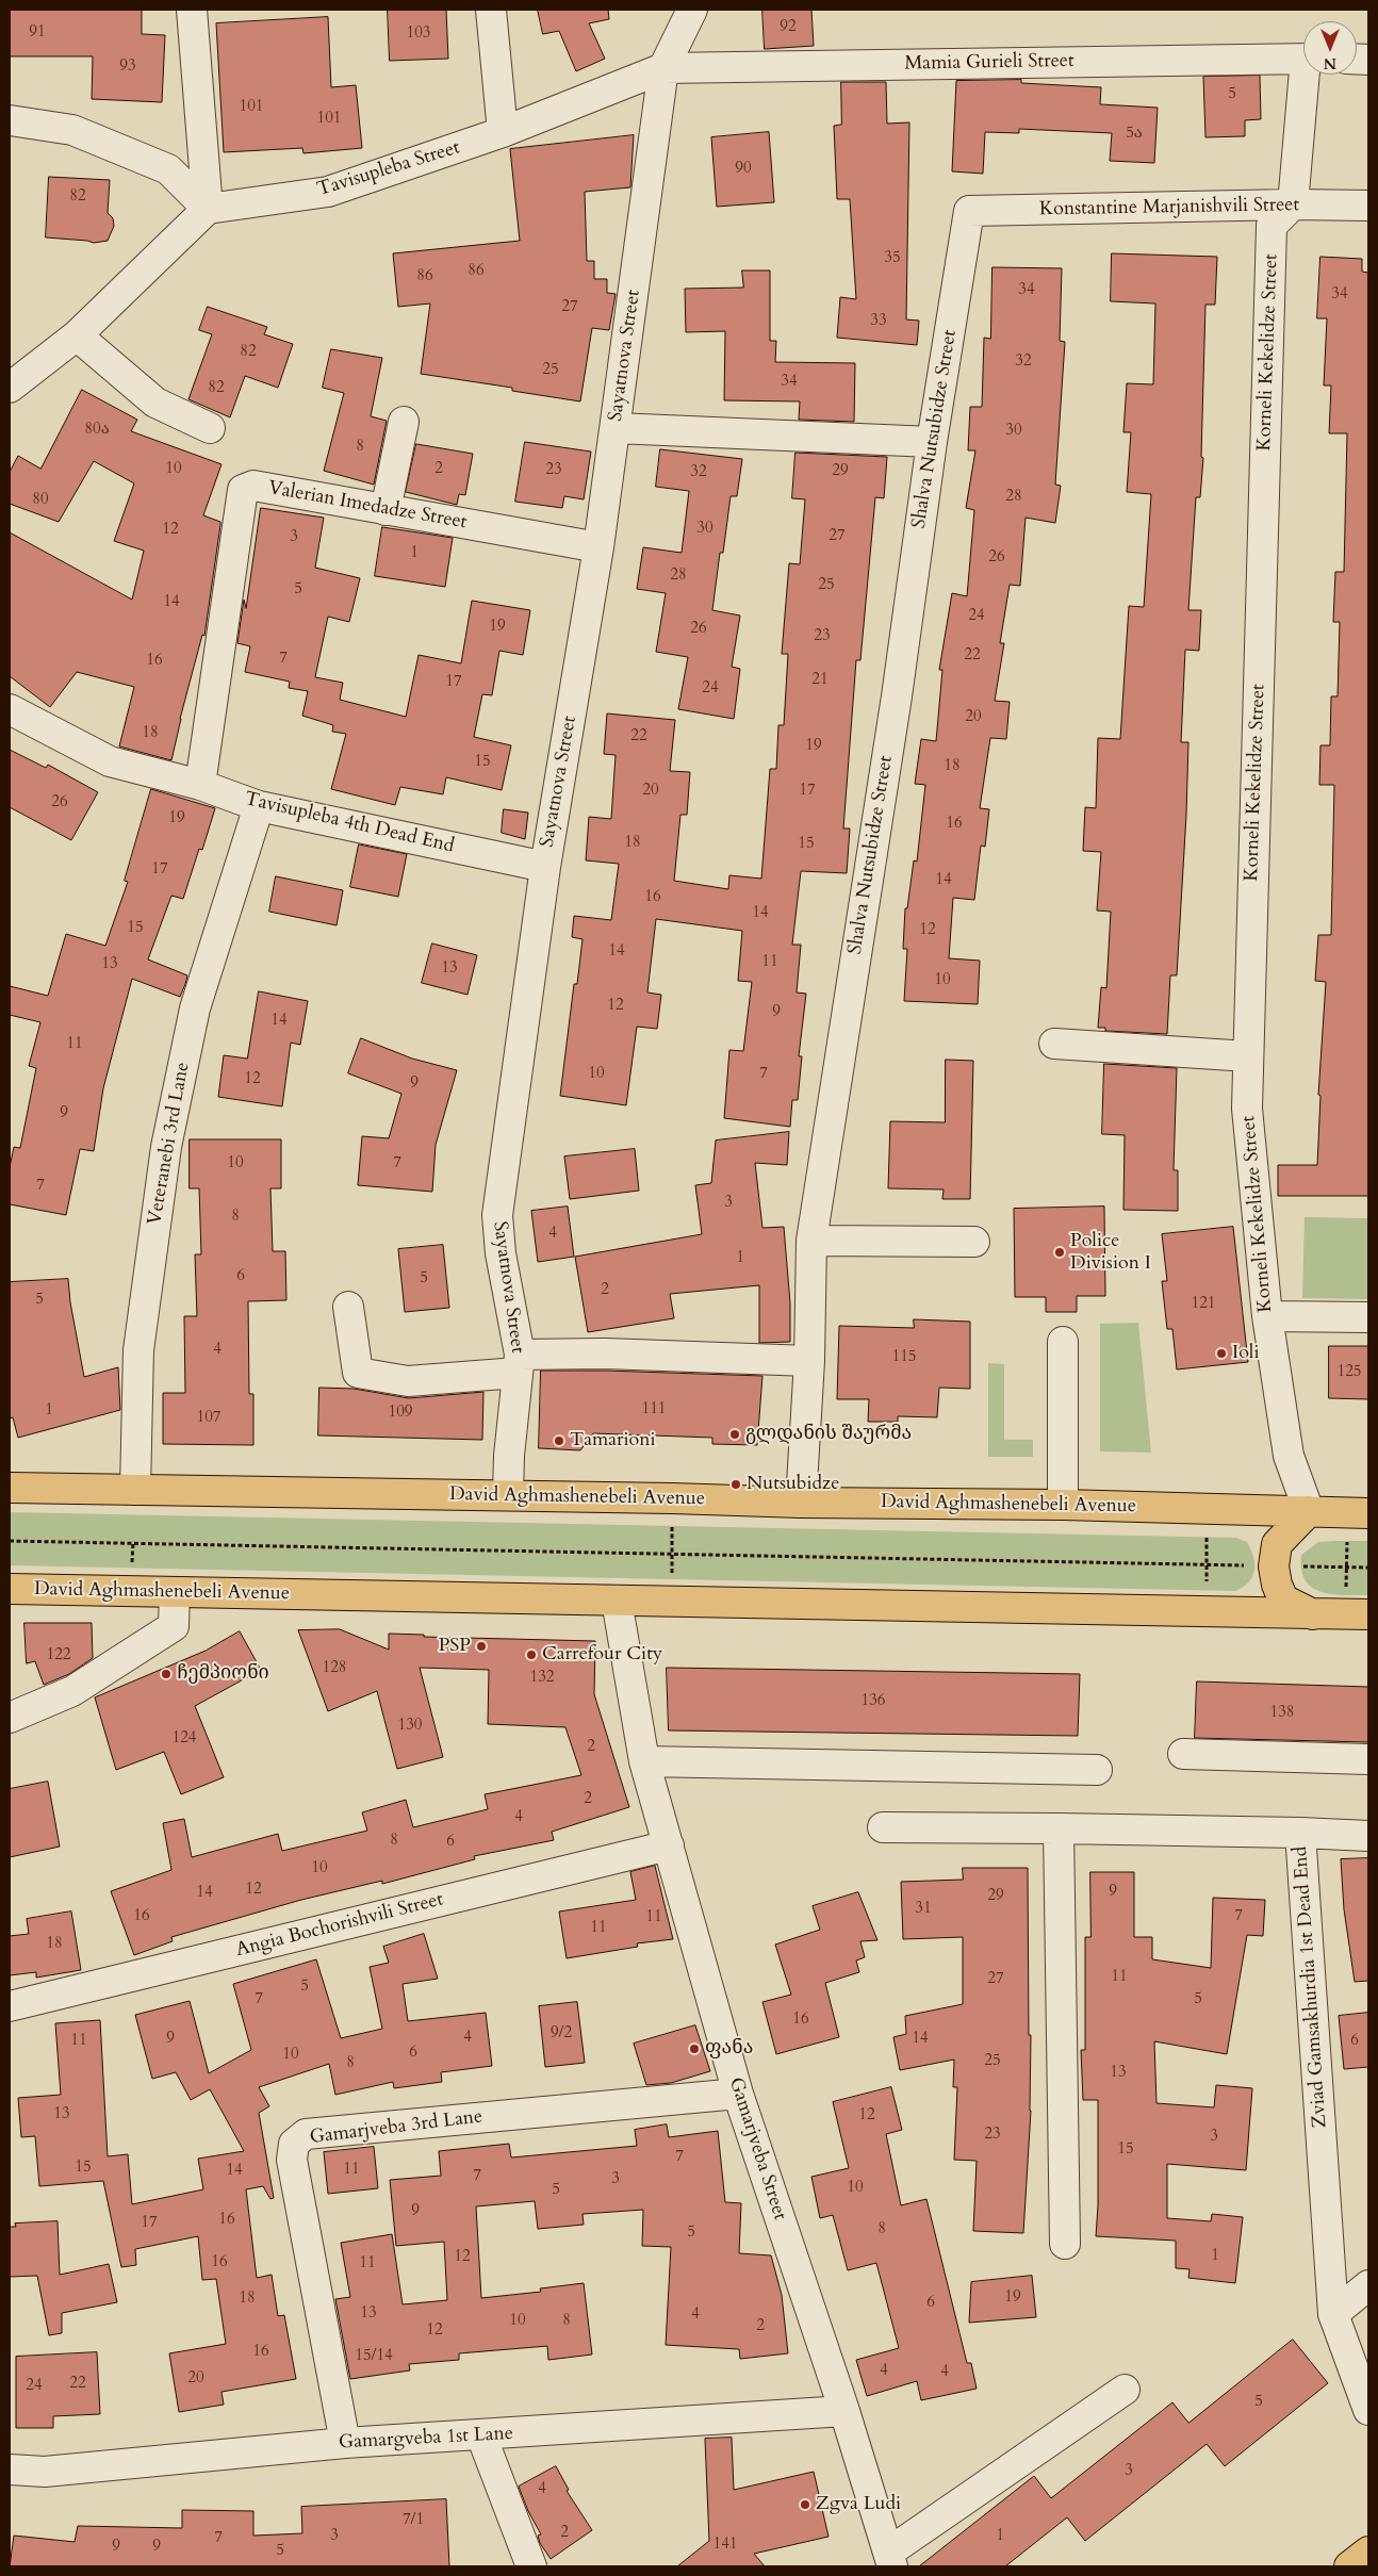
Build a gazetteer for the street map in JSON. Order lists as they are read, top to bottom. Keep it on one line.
{"streets":{"main road":["David Aghmashenebeli Avenue"],"street":["Mamia Gurieli Street","Tavisupleba Street","Konstantine Marjanishvili Street","Korneli Kekelidze Street","Sayatnova Street","Shalva Nutsubidze Street","Valerian Imedadze Street","Tavisupleba 4th Dead End","Veteranebi 3rd Lane","Angia Bochorishvili Street","Zviad Gamsakhurdia 1st Dead End","Gamarjveba 3rd Lane","Gamarjveba Street","Gamargveba 1st Lane"]},"crossings":[["Mamia Gurieli Street","Tavisupleba Street"],["Mamia Gurieli Street","Sayatnova Street"],["Tavisupleba Street","Sayatnova Street"],["Konstantine Marjanishvili Street","Korneli Kekelidze Street"],["Konstantine Marjanishvili Street","Shalva Nutsubidze Street"],["Korneli Kekelidze Street","David Aghmashenebeli Avenue"],["Sayatnova Street","Valerian Imedadze Street"],["Sayatnova Street","Tavisupleba 4th Dead End"],["Sayatnova Street","David Aghmashenebeli Avenue"],["Shalva Nutsubidze Street","David Aghmashenebeli Avenue"],["Valerian Imedadze Street","Tavisupleba 4th Dead End"],["Tavisupleba 4th Dead End","Veteranebi 3rd Lane"],["Veteranebi 3rd Lane","David Aghmashenebeli Avenue"],["David Aghmashenebeli Avenue","Gamarjveba Street"],["Angia Bochorishvili Street","Gamarjveba Street"],["Gamarjveba 3rd Lane","Gamarjveba Street"],["Gamarjveba 3rd Lane","Gamargveba 1st Lane"],["Gamarjveba Street","Gamargveba 1st Lane"]],"places":["Police Division I","Ioli","გლდანის შაურმა","Tamarioni","Nutsubidze","PSP","Carrefour City","ჩემპიონი","ფანა","Zgva Ludi"],"house_numbers":["92","91","103","93","5","101","101","5ა","90","82","35","86","86","34","34","27","33","82","32","25","34","82","80ა","30","8","10","2","23","29","32","28","80","30","12","27","3","1","26","28","25","5","14","24","19","26","23","22","7","16","21","17","24","20","18","22","19","15","18","20","17","26","19","16","18","15","17","14","16","14","15","12","14","11","13","13","10","12","9","14","11","10","7","12","9","9","10","7","7","3","8","4","1","6","5","2","5","121","4","115","125","111","1","109","107","122","128","132","136","138","130","124","2","2","4","8","6","10","12","9","14","29","31","16","7","11","11","18","11","27","5","7","5","16","9/2","4","9","14","11","6","6","10","25","8","13","13","12","23","3","15","7","15","11","14","7","3","10","5","9","16","17","8","5","1","12","16","11","19","18","6","13","4","10","8","2","12","16","15/14","4","4","20","22","24","5","3","4","7/1","2","3","1","7","141","9","9","5"],"north":"bottom"}
